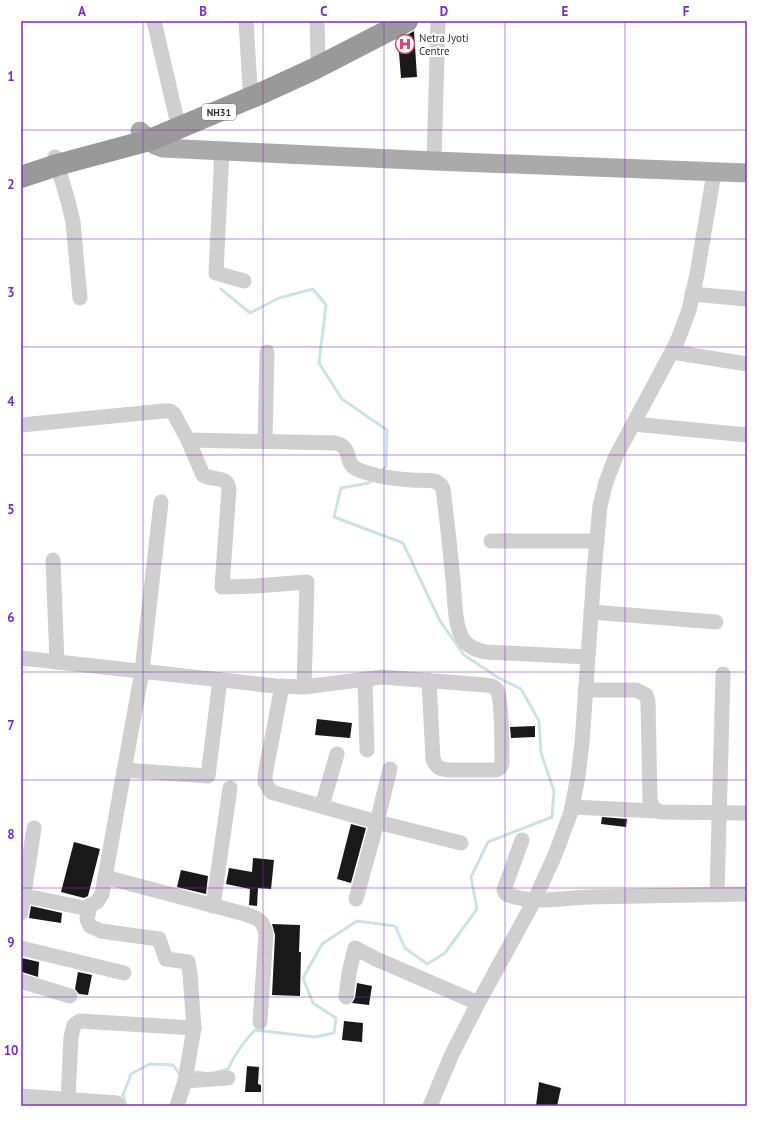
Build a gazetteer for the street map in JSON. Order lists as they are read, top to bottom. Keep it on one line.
{"streets":{"highway":["NH31"]},"places":{"hospital":["Netra Jyoti Centre"]},"grid":{"columns":["A","B","C","D","E","F"],"rows":["1","2","3","4","5","6","7","8","9","10"]}}
